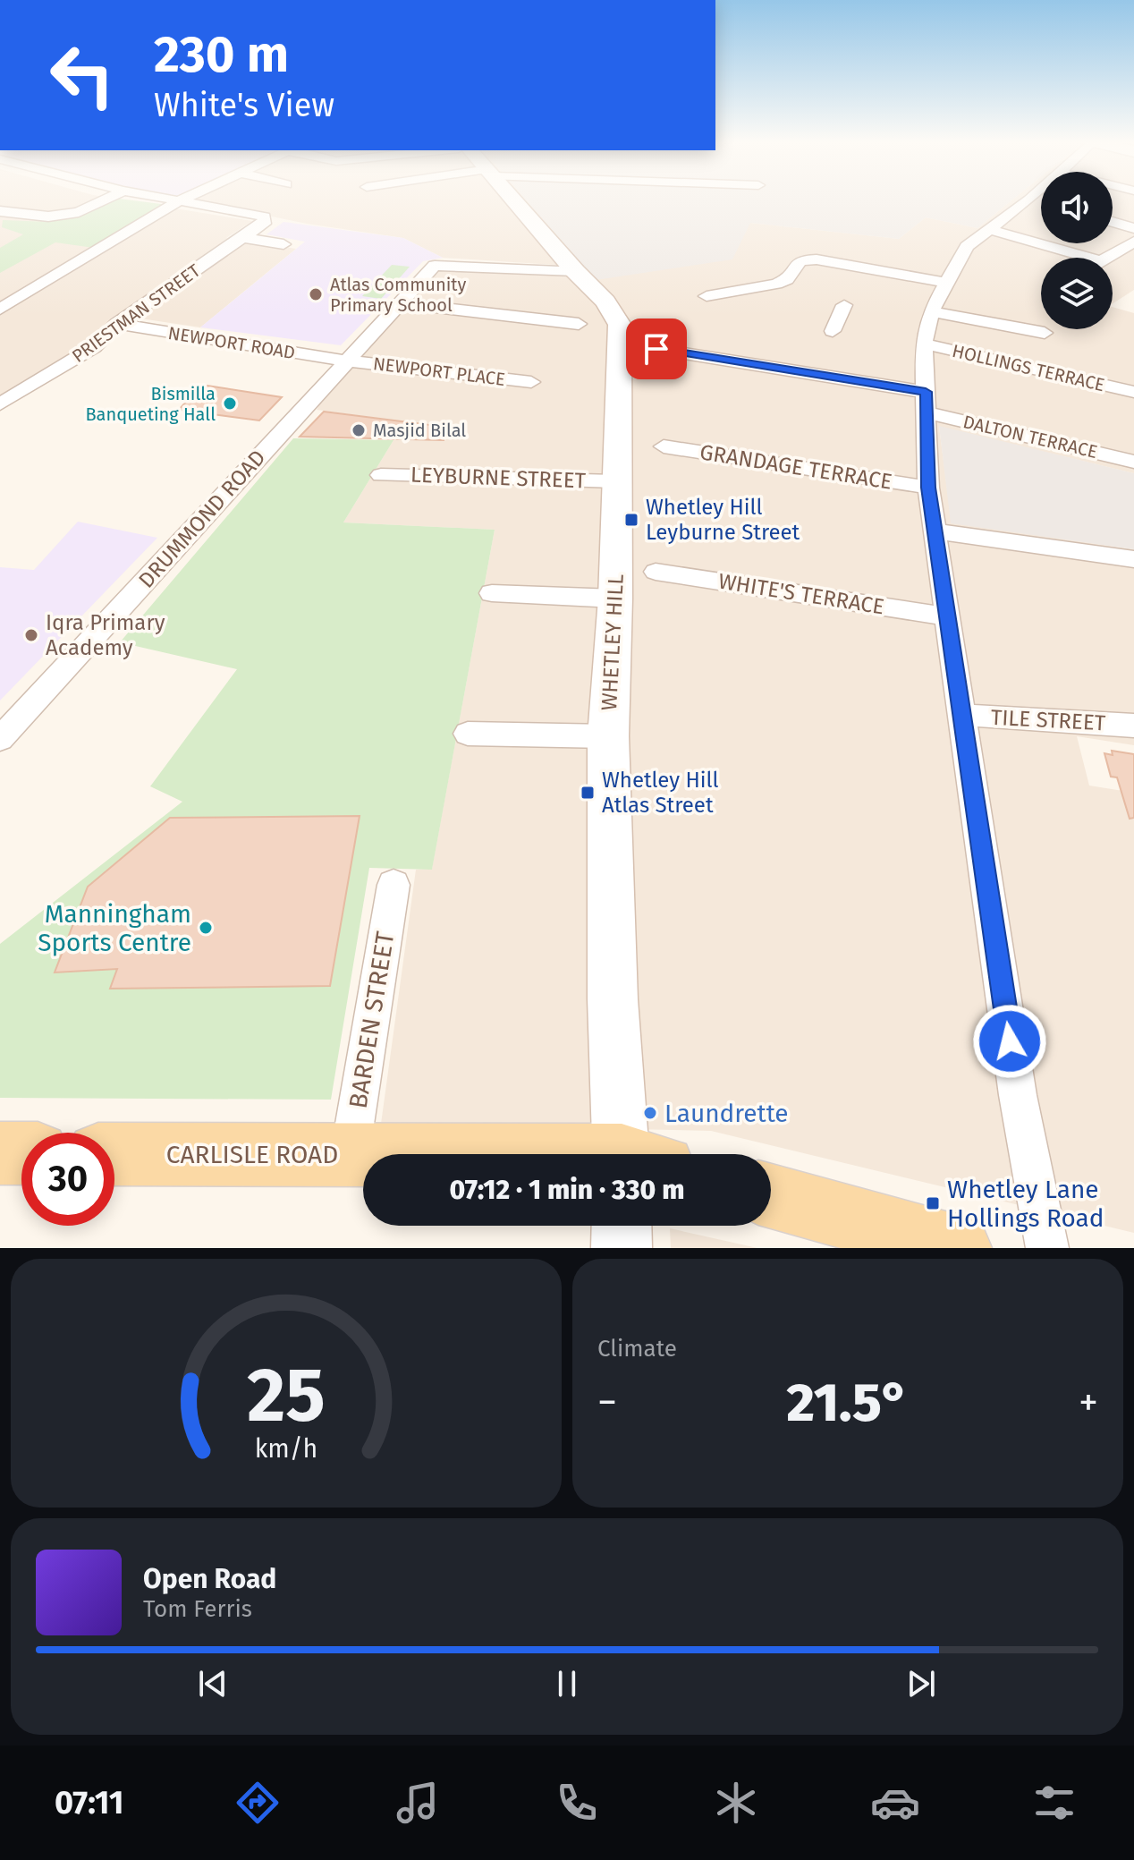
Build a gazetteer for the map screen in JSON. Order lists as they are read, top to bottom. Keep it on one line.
{"streets":{"main road":["WHETLEY HILL","CARLISLE ROAD"],"street":["PRIESTMAN STREET","NEWPORT ROAD","HOLLINGS TERRACE","NEWPORT PLACE","DALTON TERRACE","GRANDAGE TERRACE","LEYBURNE STREET","DRUMMOND ROAD","WHITE'S TERRACE","TILE STREET","BARDEN STREET"]},"crossings":[["PRIESTMAN STREET","NEWPORT ROAD"],["NEWPORT ROAD","NEWPORT PLACE"],["NEWPORT ROAD","DRUMMOND ROAD"],["NEWPORT PLACE","DRUMMOND ROAD"],["LEYBURNE STREET","WHETLEY HILL"],["DRUMMOND ROAD","WHETLEY HILL"],["BARDEN STREET","CARLISLE ROAD"]],"places":{"other":["Atlas Community Primary School","Bismilla Banqueting Hall","Masjid Bilal","Iqra Primary Academy","Manningham Sports Centre","Laundrette"],"transit":["Whetley Hill Leyburne Street","Whetley Hill Atlas Street","Whetley Lane Hollings Road"]},"page":{"turn":["230 m","White's View"],"limit":"30","trip":"07:12 · 1 min · 330 m","tile":"Climate","heat":["−","21.5°","+"],"song":["Open Road","Tom Ferris"],"tabs":"07:11","gauge":["25","km/h"]}}
